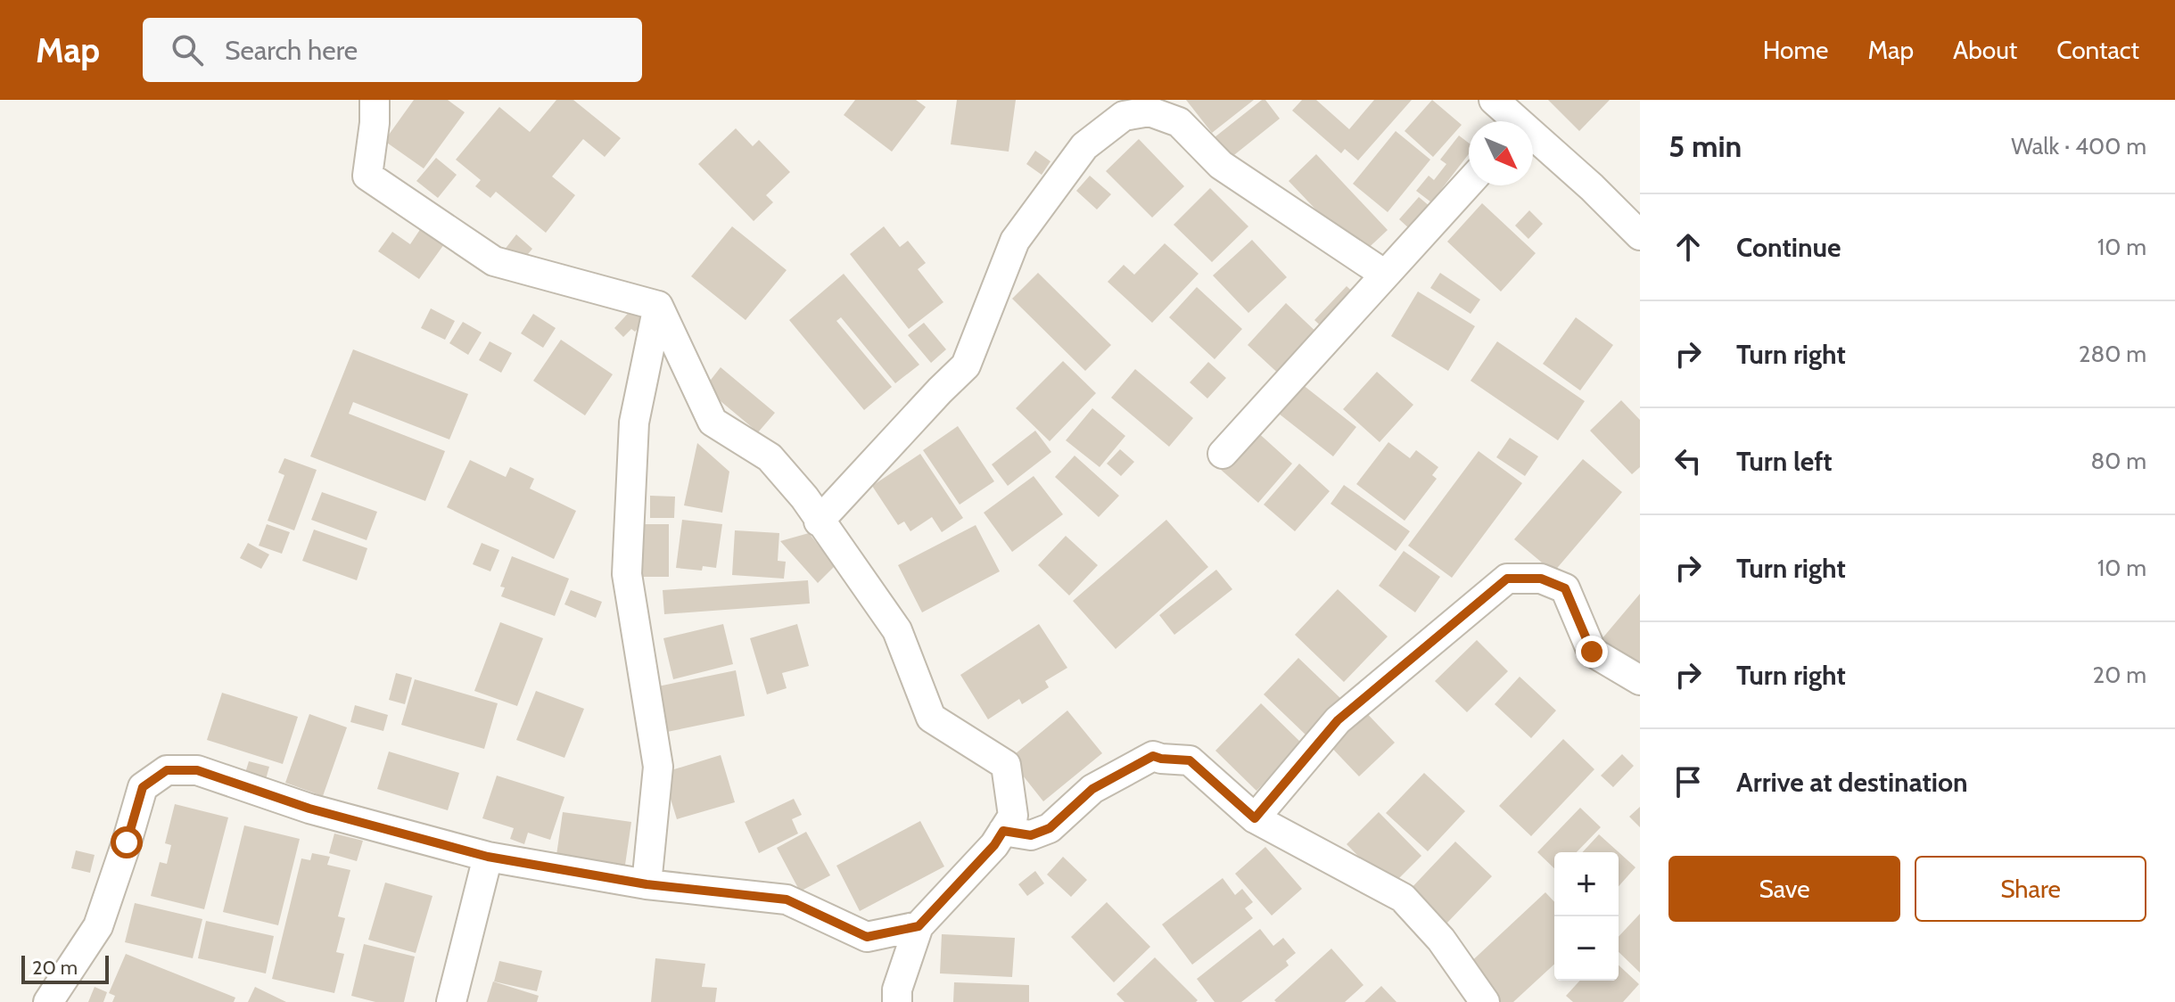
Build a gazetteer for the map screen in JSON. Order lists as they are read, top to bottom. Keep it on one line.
{"scale_bar":"20 m","north":"bottom right","page":{"header":"Map","search":"Search here","nav":["Home","Map","About","Contact"],"heading":["5 min","Walk · 400 m"],"list":[["Continue","10 m"],["Turn right","280 m"],["Turn left","80 m"],["Turn right","10 m"],["Turn right","20 m"],"Arrive at destination"],"buttons":["Save","Share"],"map_buttons":["+","−"],"scale":"20 m"}}
